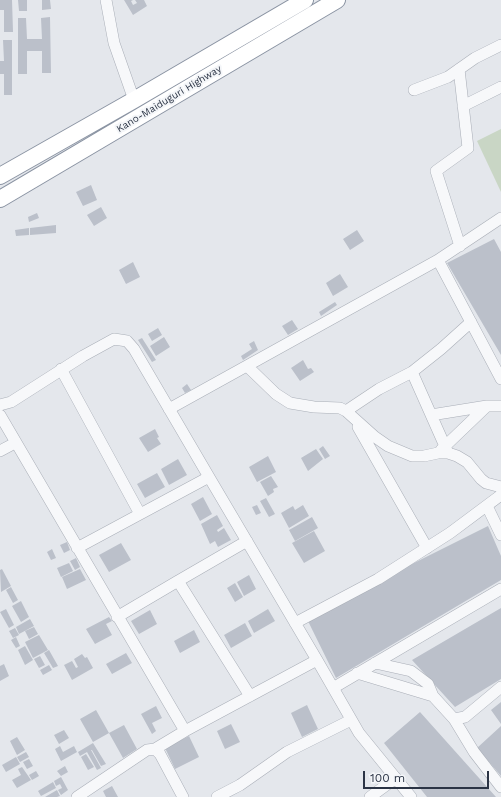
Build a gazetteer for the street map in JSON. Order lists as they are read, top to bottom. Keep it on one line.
{"streets":{"highway":["Kano-Maiduguri Highway"]},"scale_bar":"100 m"}
